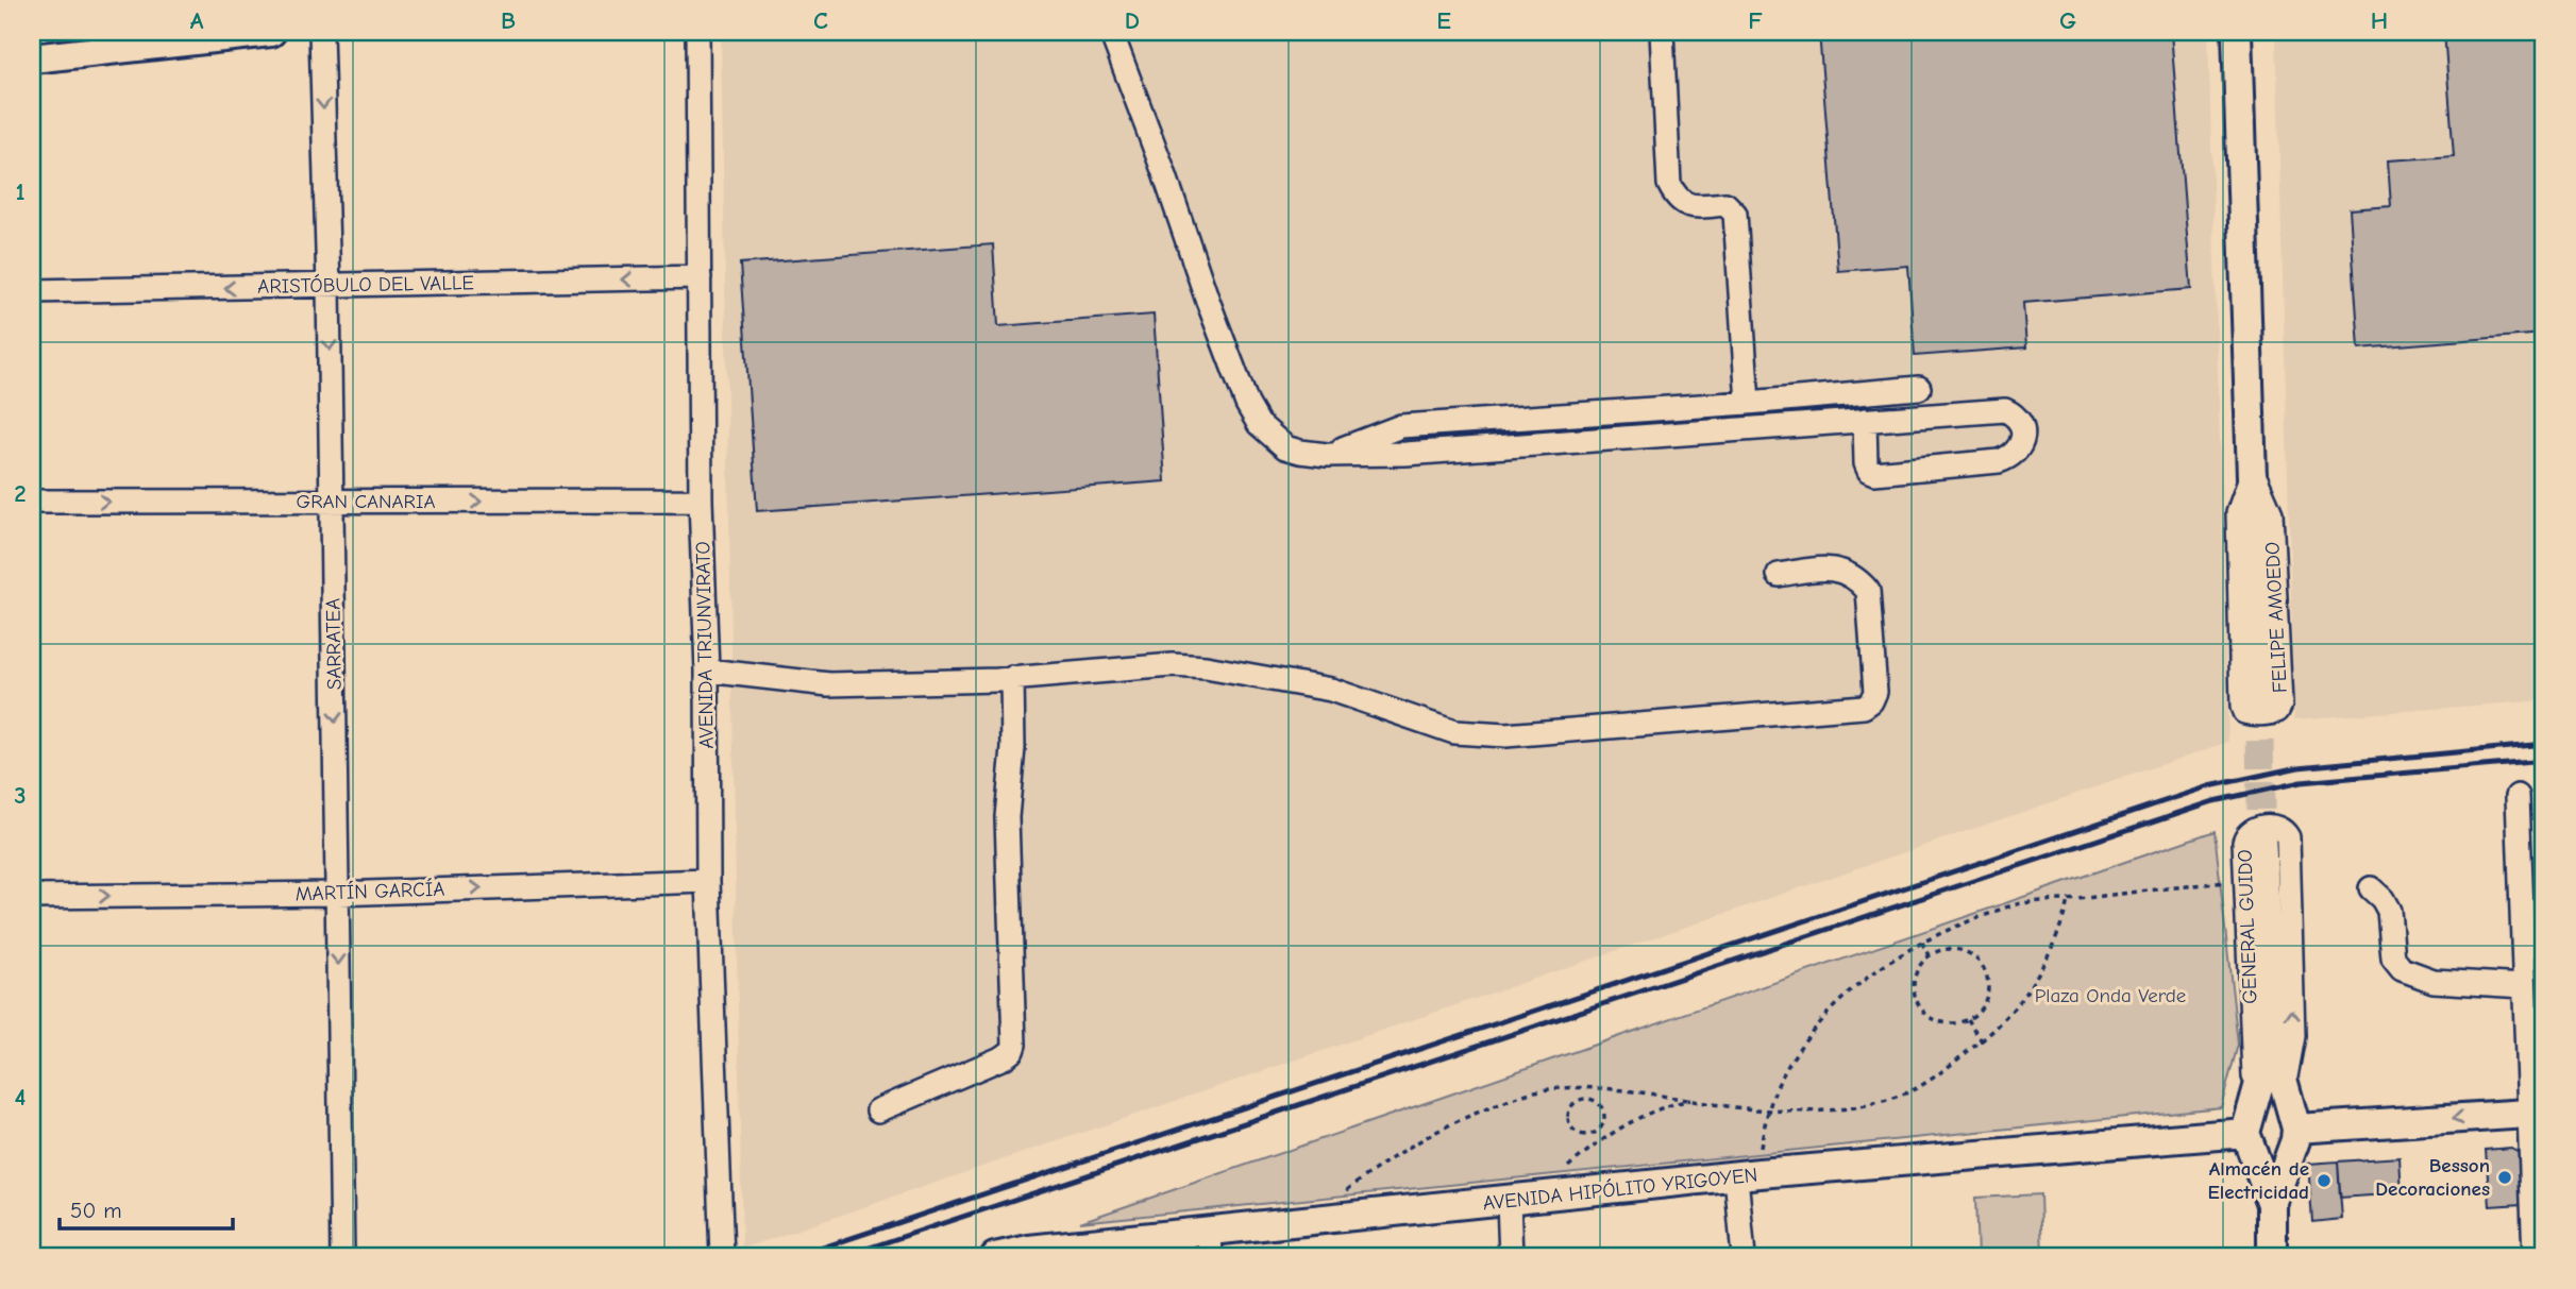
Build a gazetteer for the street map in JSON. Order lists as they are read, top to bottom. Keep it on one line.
{"streets":{"main road":["FELIPE AMOEDO","GENERAL GUIDO","AVENIDA HIPÓLITO YRIGOYEN"],"street":["ARISTÓBULO DEL VALLE","GRAN CANARIA","SARRATEA","AVENIDA TRIUNVIRATO","MARTÍN GARCÍA"]},"crossings":[["ARISTÓBULO DEL VALLE","SARRATEA"],["ARISTÓBULO DEL VALLE","AVENIDA TRIUNVIRATO"],["GRAN CANARIA","SARRATEA"],["GRAN CANARIA","AVENIDA TRIUNVIRATO"],["SARRATEA","MARTÍN GARCÍA"],["AVENIDA TRIUNVIRATO","MARTÍN GARCÍA"],["GENERAL GUIDO","AVENIDA HIPÓLITO YRIGOYEN"]],"one_way":["ARISTÓBULO DEL VALLE","GRAN CANARIA","SARRATEA","MARTÍN GARCÍA"],"parks":["Plaza Onda Verde"],"places":["Besson Decoraciones","Almacén de Electricidad"],"scale_bar":"50 m","grid":{"columns":["A","B","C","D","E","F","G","H"],"rows":["1","2","3","4"]}}
